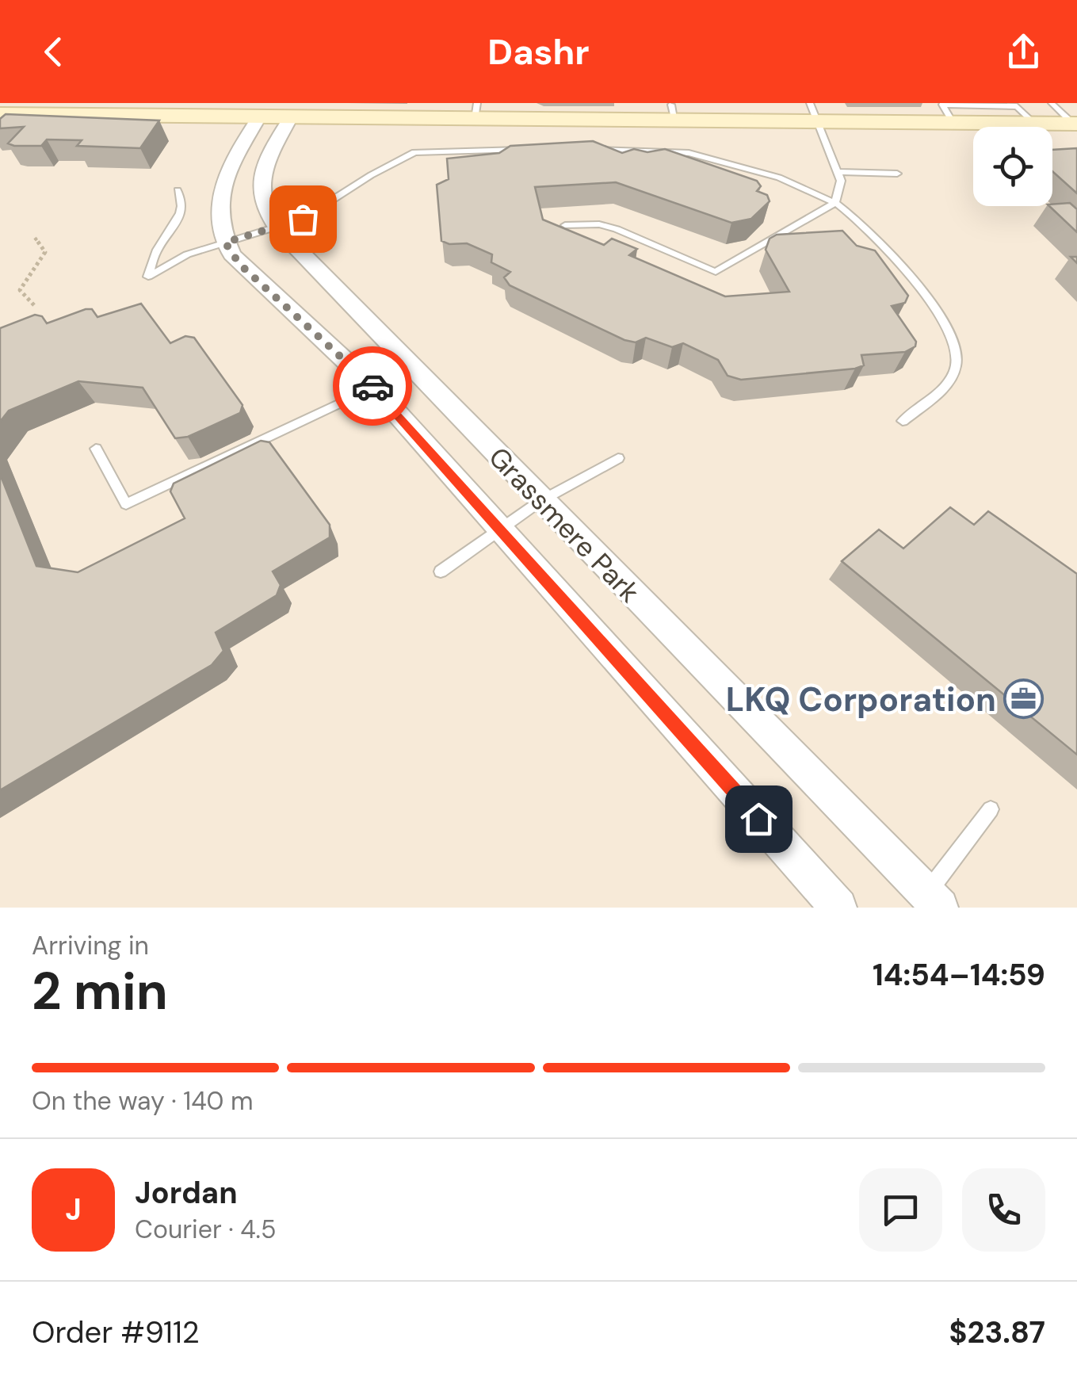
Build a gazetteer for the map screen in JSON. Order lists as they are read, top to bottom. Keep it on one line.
{"streets":{"street":["Grassmere Park"]},"places":{"office":["LKQ Corporation"]},"page":{"header":"Dashr","heading":["2 min","Arriving in","14:54–14:59"],"panel":["Jordan","Courier · 4.5","Order #9112","$23.87"],"bar":"On the way · 140 m","round":"J"}}
